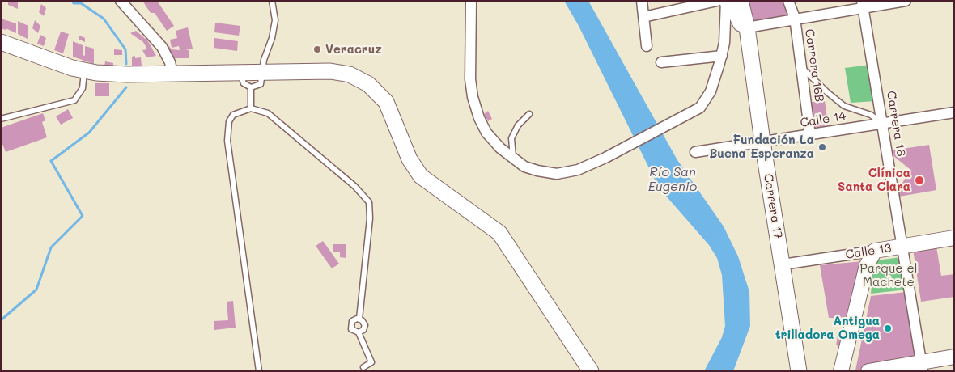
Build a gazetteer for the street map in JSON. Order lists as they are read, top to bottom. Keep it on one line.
{"streets":{"main road":["Carrera 17","Calle 13"],"street":["Carrera 16B","Calle 14","Carrera 16"]},"crossings":[["Carrera 16B","Calle 14"],["Calle 14","Carrera 16"],["Calle 14","Carrera 17"],["Carrera 16","Calle 13"],["Carrera 17","Calle 13"]],"water":["Río San Eugenio"],"parks":["Parque el Machete"],"places":["Veracruz","Fundación La Buena Esperanza","Clínica Santa Clara","Antigua trilladora Omega"]}
